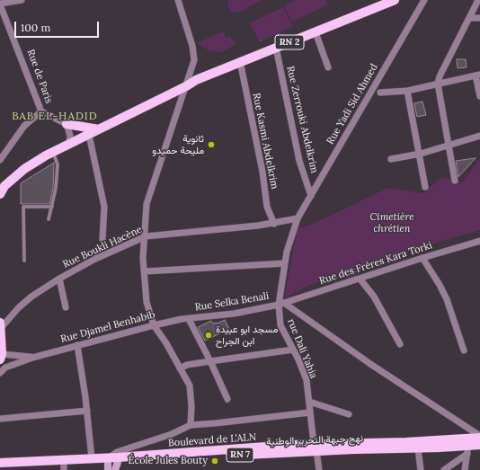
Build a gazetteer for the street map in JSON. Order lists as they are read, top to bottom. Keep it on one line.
{"streets":{"main road":["RN 2","نهج جبهة التحرير الوطنية","RN 7"],"street":["Rue de Paris","Rue Yadi Sid Ahmed","Rue Zerrouki Abdelkrim","Rue Kasmi Abdelkrim","Rue Boukli Hacène","Rue des Fréres Kara Torki","Rue Selka Benali","Rue Djamel Benhabib","rue Dali Yahia"]},"crossings":[["RN 2","Rue Zerrouki Abdelkrim"],["RN 2","Rue Kasmi Abdelkrim"],["Rue Yadi Sid Ahmed","Rue Zerrouki Abdelkrim"],["Rue Yadi Sid Ahmed","Rue Boukli Hacène"],["Rue Yadi Sid Ahmed","rue Dali Yahia"],["Rue Kasmi Abdelkrim","Rue Boukli Hacène"],["Rue Boukli Hacène","rue Dali Yahia"],["Rue des Fréres Kara Torki","Rue Selka Benali"],["Rue des Fréres Kara Torki","rue Dali Yahia"],["Rue Selka Benali","Rue Djamel Benhabib"],["Rue Selka Benali","rue Dali Yahia"],["rue Dali Yahia","نهج جبهة التحرير الوطنية"],["rue Dali Yahia","RN 7"],["نهج جبهة التحرير الوطنية","RN 7"]],"districts":["BAB EL-HADID"],"parks":["Cimetière chrétien"],"places":["ثانوية مليحة حميدو","مسجد ابو عبيدة ابن الجراح","École Jules Bouty"],"scale_bar":"100 m"}
